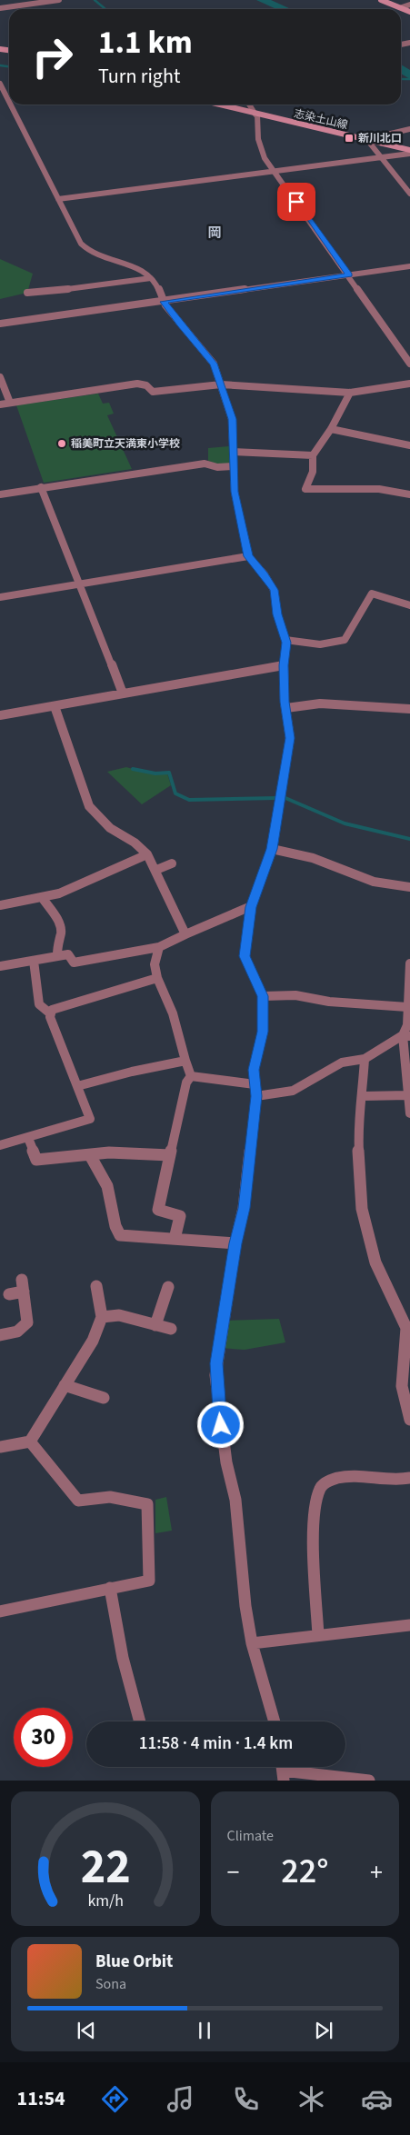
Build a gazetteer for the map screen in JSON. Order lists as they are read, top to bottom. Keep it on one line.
{"streets":{"main road":["志染土山線"]},"districts":["岡"],"places":{"transit":["新川北口"],"other":["稲美町立天満東小学校"]},"page":{"turn":["1.1 km","Turn right"],"limit":"30","trip":"11:58 · 4 min · 1.4 km","tile":"Climate","heat":["−","22°","+"],"song":["Blue Orbit","Sona"],"tabs":"11:54","gauge":["22","km/h"]}}
